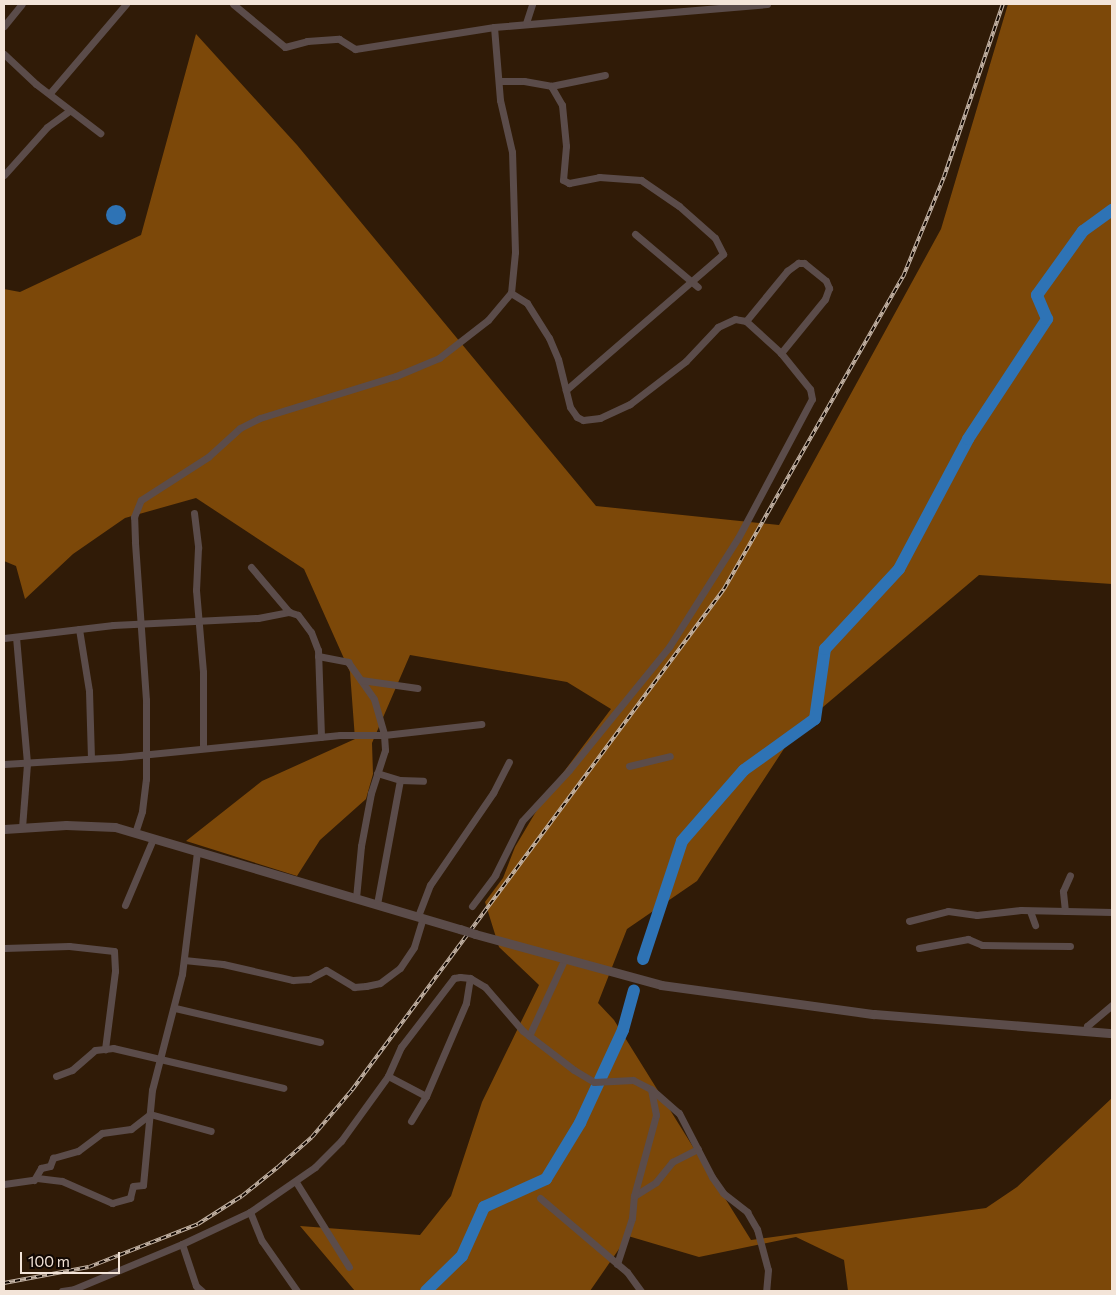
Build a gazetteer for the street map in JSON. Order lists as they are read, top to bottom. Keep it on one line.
{"scale_bar":"100 m"}
